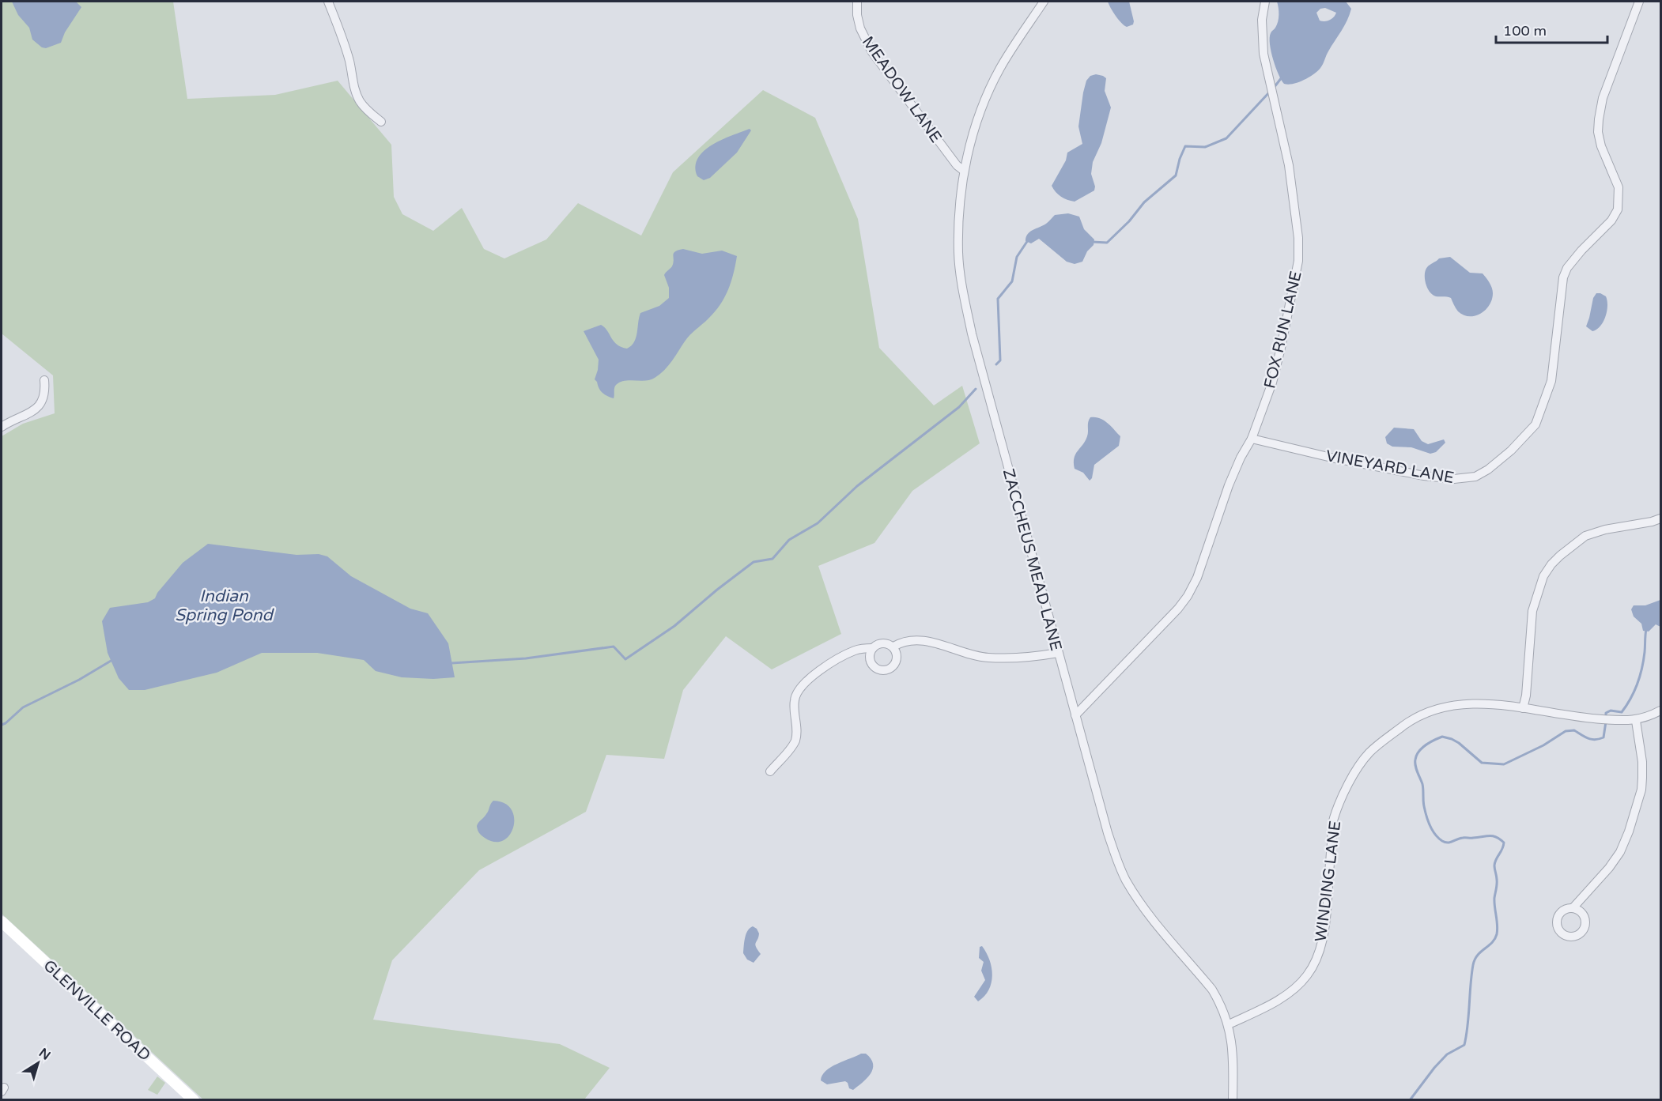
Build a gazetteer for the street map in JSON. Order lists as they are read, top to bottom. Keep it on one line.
{"streets":{"main road":["GLENVILLE ROAD"],"street":["MEADOW LANE","FOX RUN LANE","VINEYARD LANE","ZACCHEUS MEAD LANE","WINDING LANE"]},"crossings":[["MEADOW LANE","ZACCHEUS MEAD LANE"],["FOX RUN LANE","VINEYARD LANE"],["FOX RUN LANE","ZACCHEUS MEAD LANE"],["ZACCHEUS MEAD LANE","WINDING LANE"]],"water":["Indian Spring Pond"],"scale_bar":"100 m","north":"top right"}
